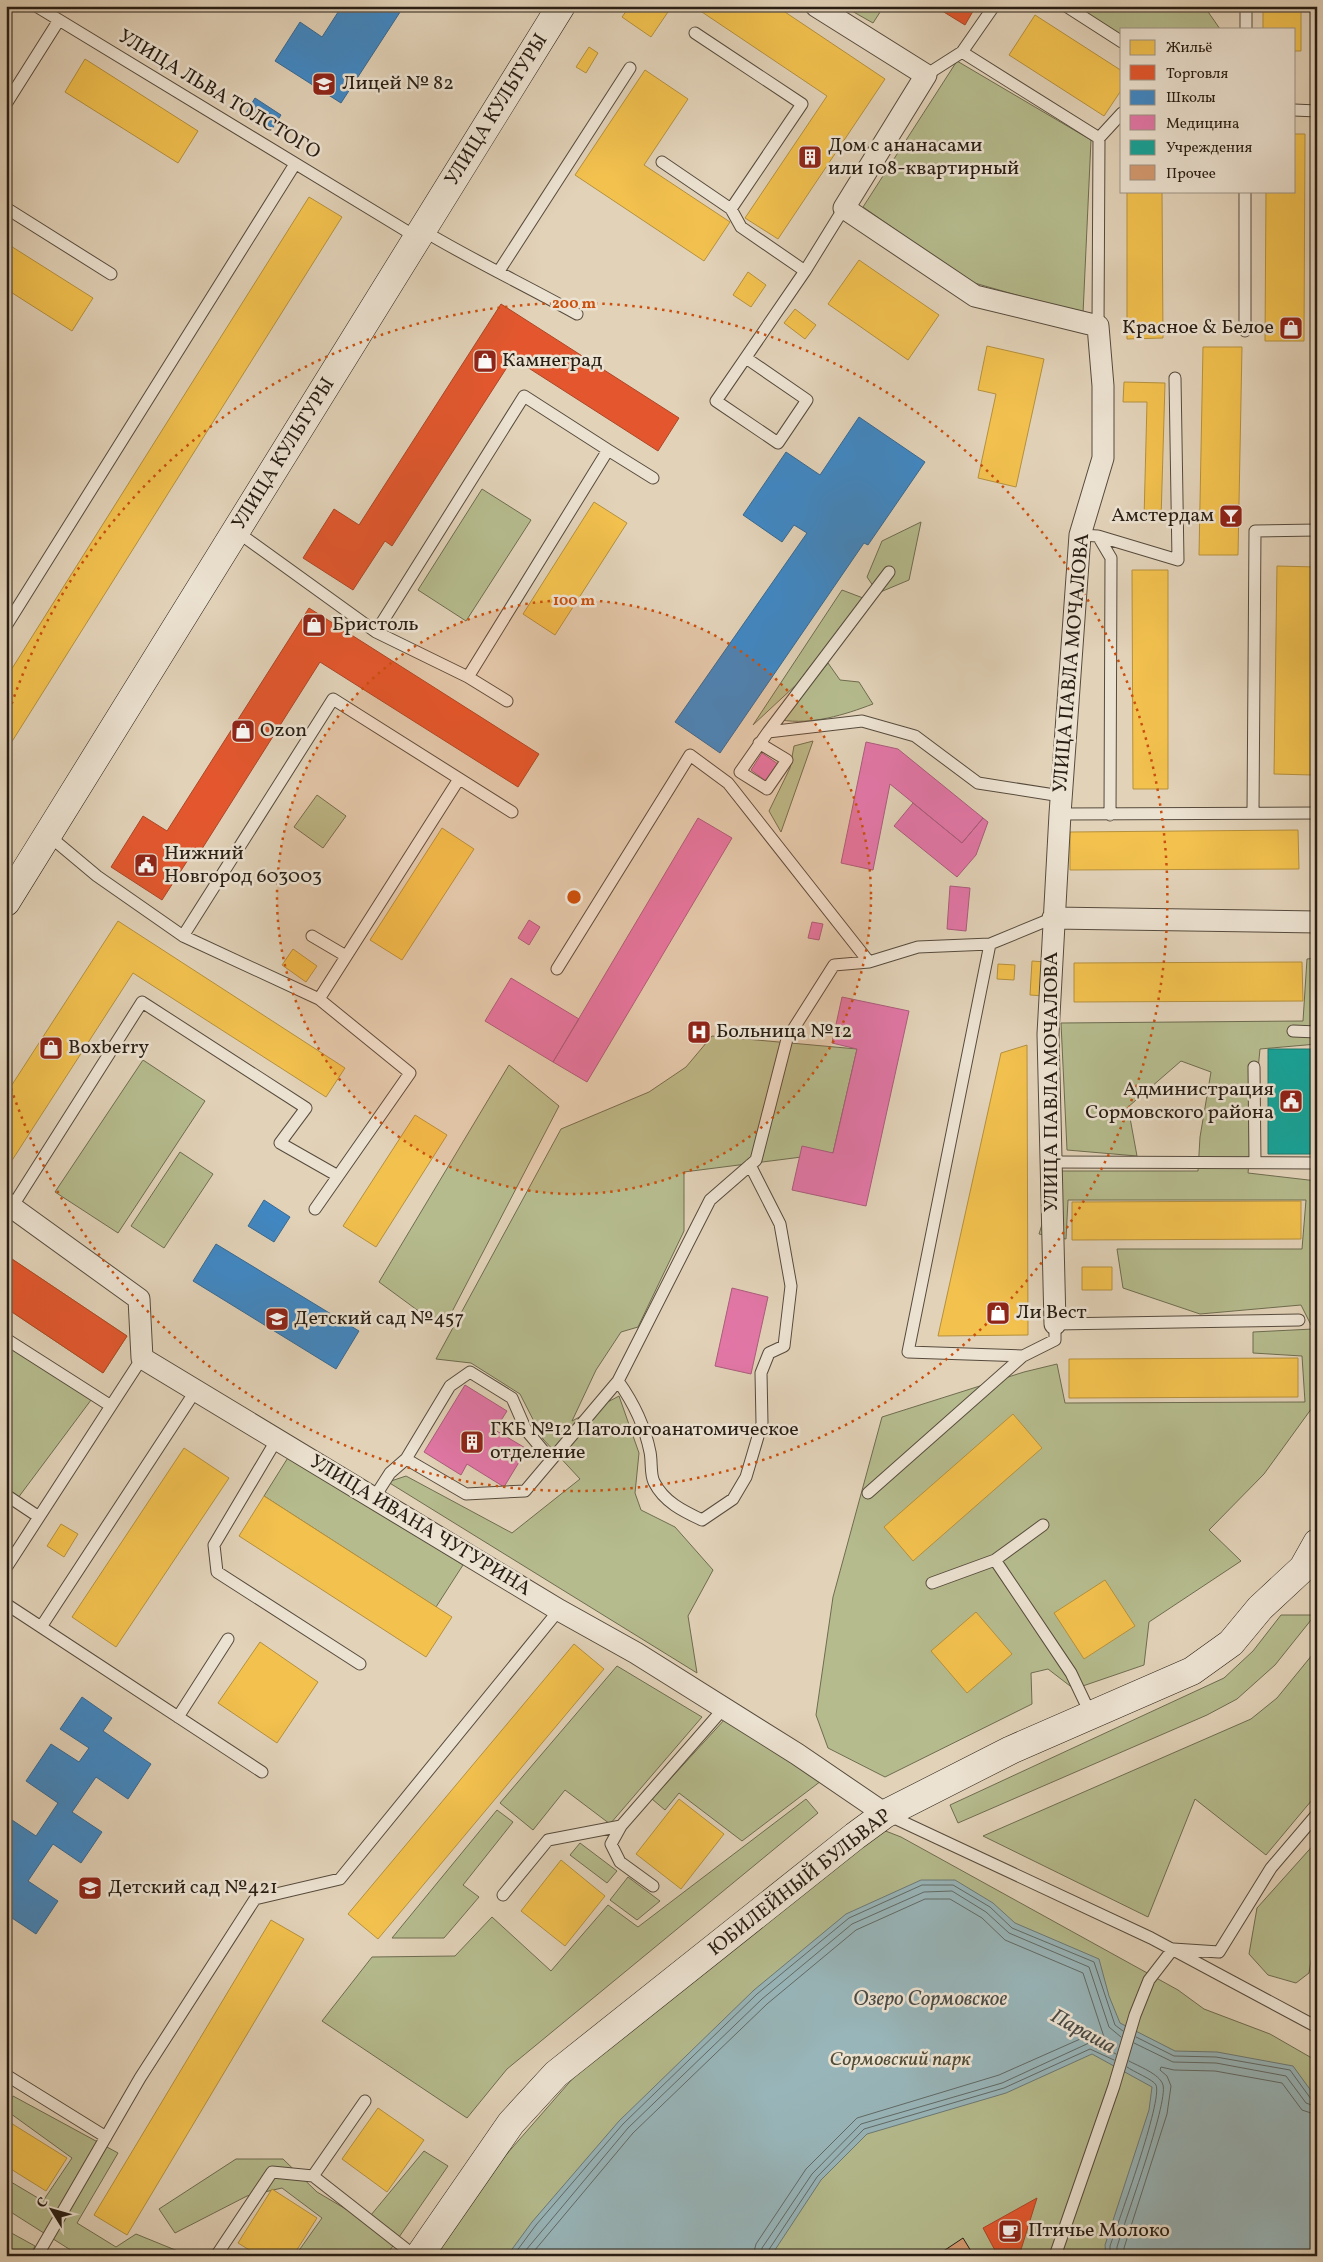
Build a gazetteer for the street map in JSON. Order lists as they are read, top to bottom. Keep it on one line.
{"streets":{"street":["УЛИЦА КУЛЬТУРЫ","УЛИЦА ПАВЛА МОЧАЛОВА","УЛИЦА ИВАНА ЧУГУРИНА","ЮБИЛЕЙНЫЙ БУЛЬВАР"],"lane":["УЛИЦА ЛЬВА ТОЛСТОГО"]},"crossings":[["УЛИЦА ЛЬВА ТОЛСТОГО","УЛИЦА КУЛЬТУРЫ"],["УЛИЦА ИВАНА ЧУГУРИНА","ЮБИЛЕЙНЫЙ БУЛЬВАР"]],"water":["Озеро Сормовское","Параша"],"parks":["Сормовский парк"],"places":{"school or university":["Лицей № 82","Детский сад №457","Детский сад №421"],"building":["Дом с ананасами или 108-квартирный","ГКБ №12 Патологоанатомическое отделение"],"shop":["Красное & Белое","Камнеград","Бристоль","Ozon","Boxberry","Ли Вест"],"bar":["Амстердам"],"public building":["Нижний Новгород 603003","Администрация Сормовского района"],"hospital":["Больница №12"],"cafe":["Птичье Молоко"]},"legend":["Жильё","Торговля","Школы","Медицина","Учреждения","Прочее"],"north":"top left","rings":["200 m","100 m"]}
